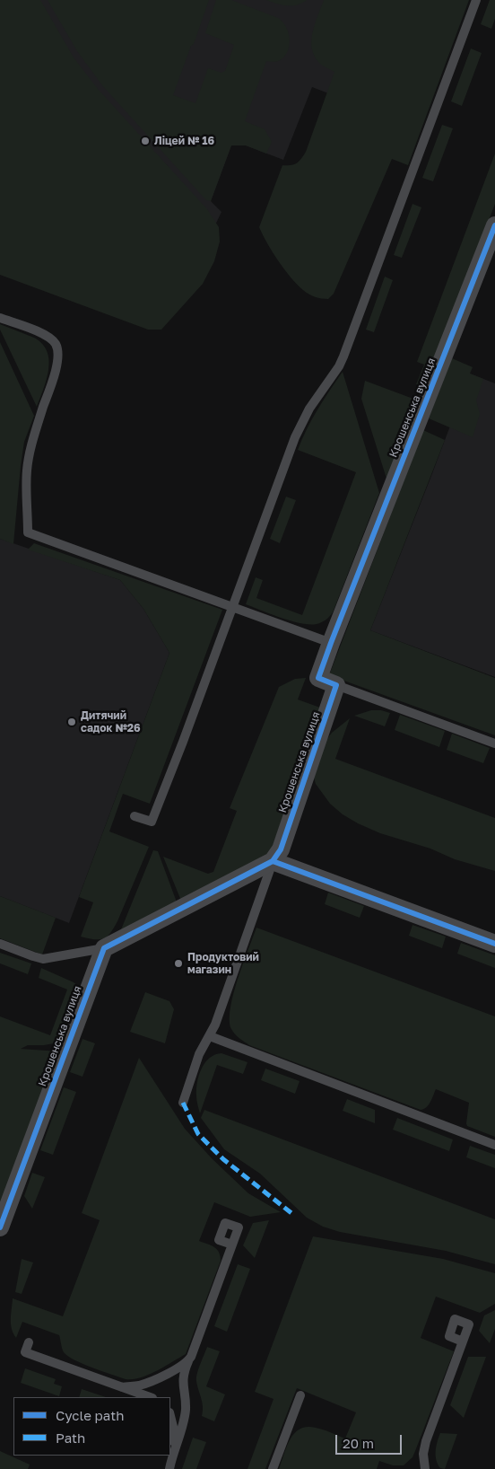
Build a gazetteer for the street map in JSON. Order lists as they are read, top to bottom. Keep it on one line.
{"streets":{"street":["Крошенська вулиця"]},"places":["Ліцей № 16","Дитячий садок №26","Продуктовий магазин"],"legend":["Cycle path","Path"],"scale_bar":"20 m"}
